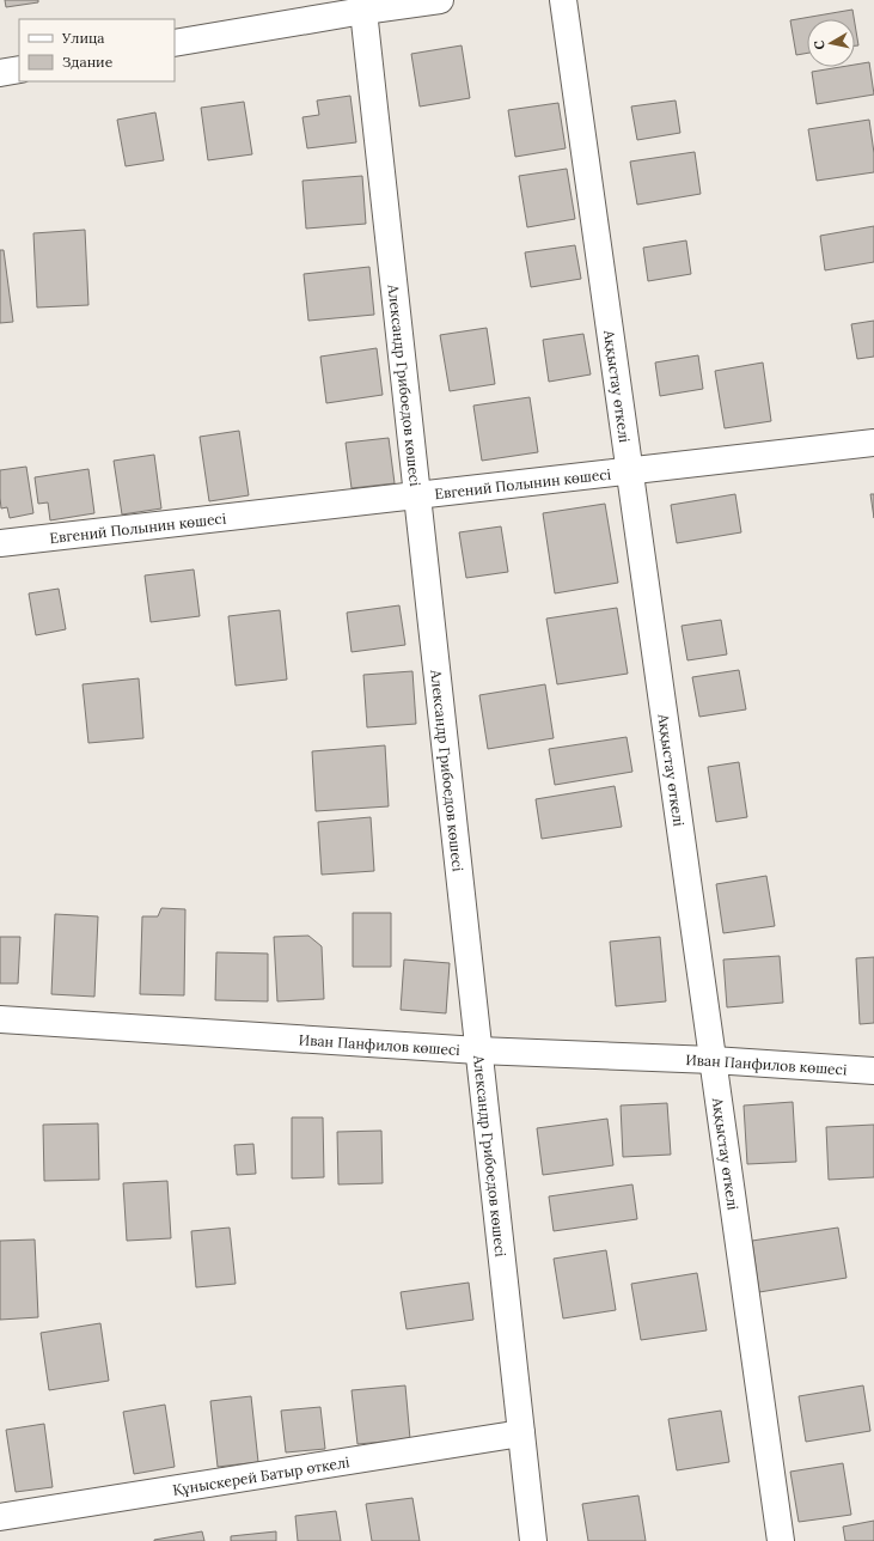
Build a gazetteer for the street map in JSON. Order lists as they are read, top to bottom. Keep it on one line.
{"streets":{"street":["Александр Грибоедов көшесі","Аққыстау өткелі","Евгений Полынин көшесі","Иван Панфилов көшесі","Құныскерей Батыр өткелі"]},"crossings":[["Александр Грибоедов көшесі","Евгений Полынин көшесі"],["Александр Грибоедов көшесі","Иван Панфилов көшесі"],["Александр Грибоедов көшесі","Құныскерей Батыр өткелі"],["Аққыстау өткелі","Евгений Полынин көшесі"],["Аққыстау өткелі","Иван Панфилов көшесі"]],"legend":["Улица","Здание"],"north":"left"}
